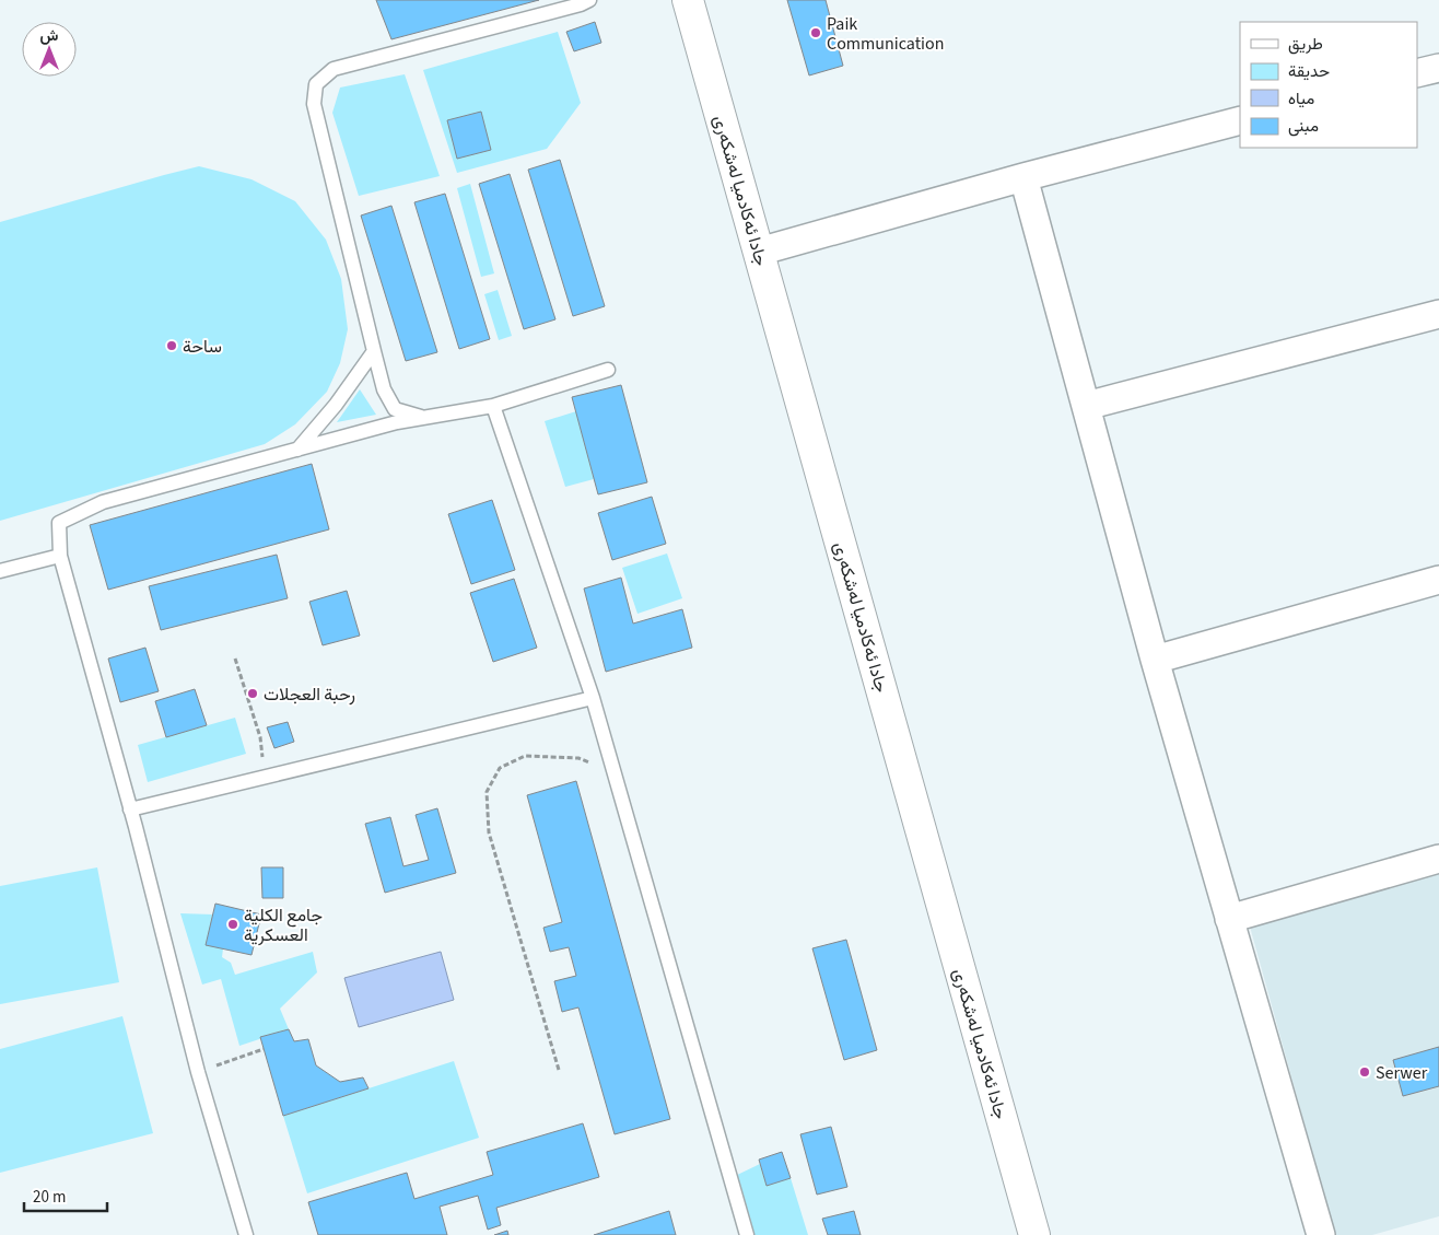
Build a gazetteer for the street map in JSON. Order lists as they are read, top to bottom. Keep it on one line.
{"streets":{"main road":["جادا ئه‌كادميا له‌شكه‌رى"]},"places":["Paik Communication","ساحة","رحبة العجلات","جامع الكلية العسكرية","Serwer"],"legend":["طريق","حديقة","مياه","مبنى"],"scale_bar":"20 m","north":"top"}
